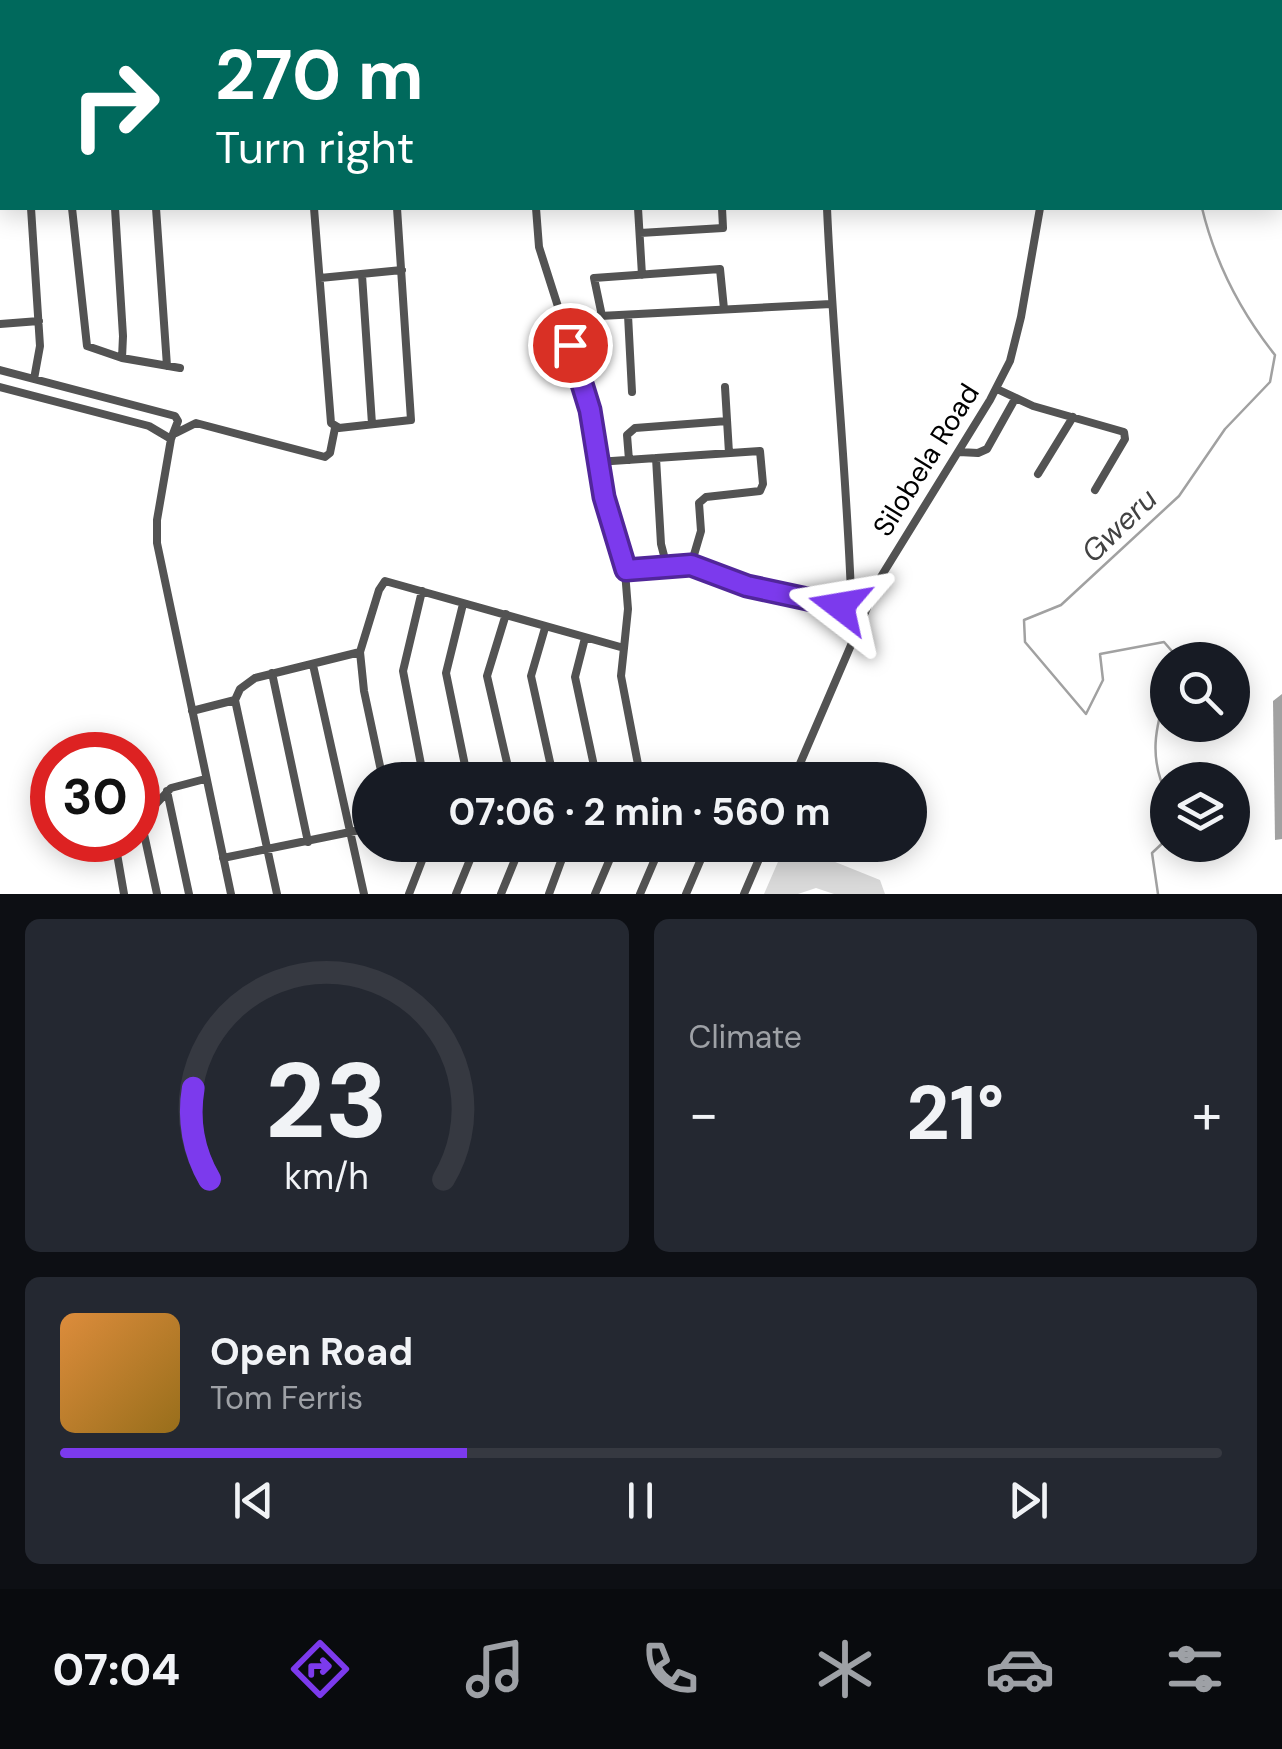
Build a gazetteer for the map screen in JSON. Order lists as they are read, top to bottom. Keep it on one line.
{"streets":{"street":["Silobela Road"]},"water":["Gweru"],"page":{"turn":["270 m","Turn right"],"limit":"30","trip":"07:06 · 2 min · 560 m","tile":"Climate","heat":["−","21°","+"],"song":["Open Road","Tom Ferris"],"tabs":"07:04","gauge":["23","km/h"]}}
